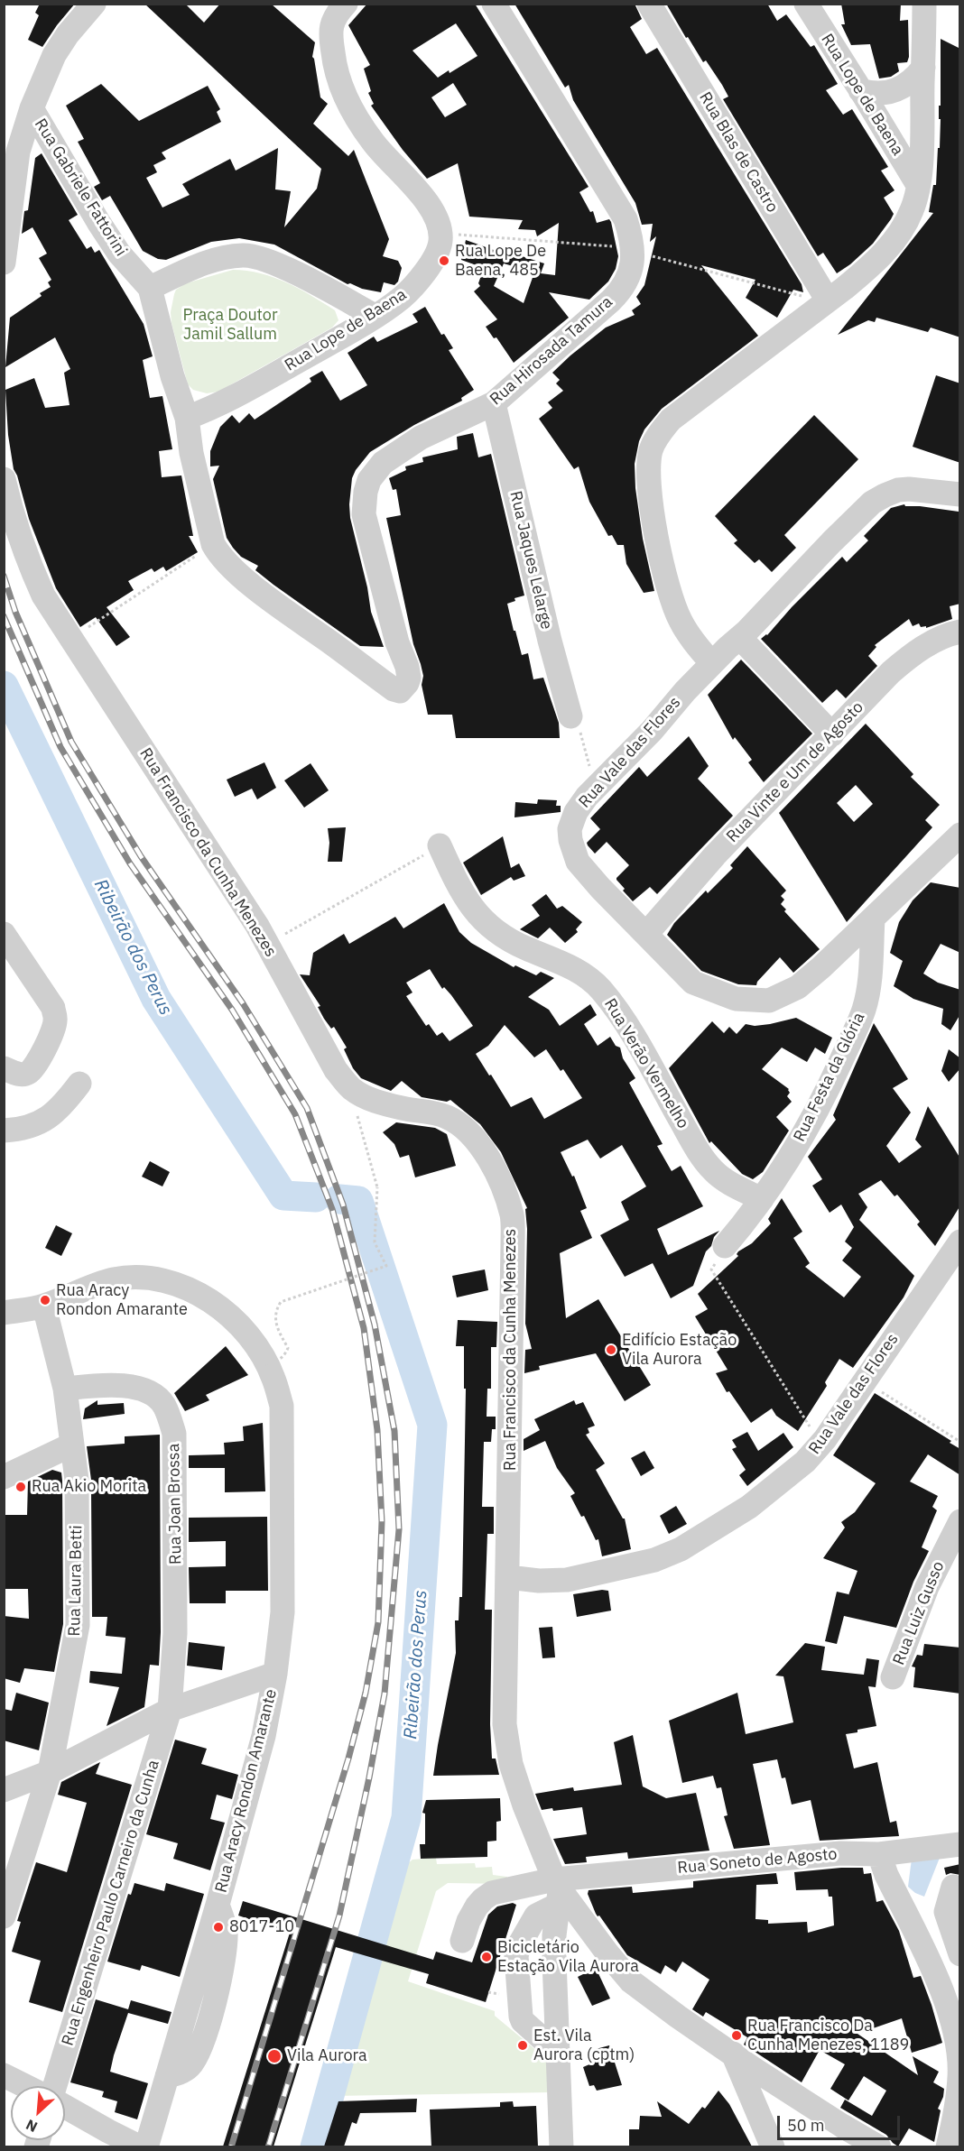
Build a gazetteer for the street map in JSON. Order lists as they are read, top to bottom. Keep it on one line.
{"streets":{"street":["Rua Lope de Baena","Rua Blas de Castro","Rua Gabriele Fattorini","Rua Hirosada Tamura","Rua Jaques Lelarge","Rua Vale das Flores","Rua Vinte e Um de Agosto","Rua Francisco da Cunha Menezes","Rua Verão Vermelho","Rua Festa da Glória","Rua Joan Brossa","Rua Laura Betti","Rua Luiz Gusso","Rua Aracy Rondon Amarante","Rua Soneto de Agosto","Rua Engenheiro Paulo Carneiro da Cunha"]},"crossings":[["Rua Lope de Baena","Rua Gabriele Fattorini"],["Rua Gabriele Fattorini","Rua Hirosada Tamura"],["Rua Hirosada Tamura","Rua Jaques Lelarge"],["Rua Vale das Flores","Rua Vinte e Um de Agosto"],["Rua Vale das Flores","Rua Francisco da Cunha Menezes"],["Rua Vale das Flores","Rua Festa da Glória"],["Rua Francisco da Cunha Menezes","Rua Soneto de Agosto"],["Rua Verão Vermelho","Rua Festa da Glória"],["Rua Joan Brossa","Rua Laura Betti"],["Rua Joan Brossa","Rua Engenheiro Paulo Carneiro da Cunha"]],"water":["Ribeirão dos Perus"],"parks":["Praça Doutor Jamil Sallum"],"places":["Rua Lope De Baena, 485","Rua Aracy Rondon Amarante","Edifício Estação Vila Aurora","Rua Akio Morita","8017-10","Bicicletário Estação Vila Aurora","Rua Francisco Da Cunha Menezes, 1189","Est. Vila Aurora (cptm)","Vila Aurora"],"scale_bar":"50 m","north":"bottom left"}
